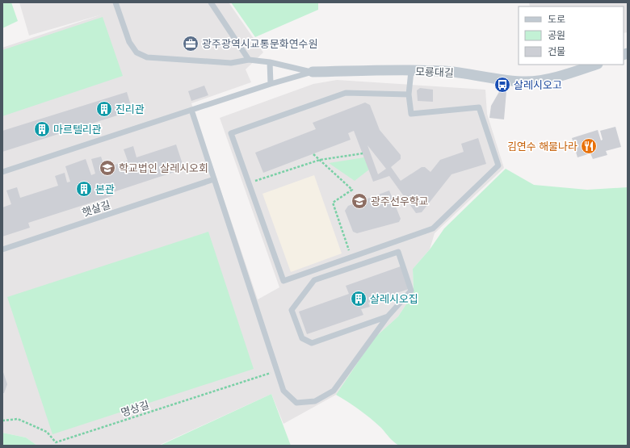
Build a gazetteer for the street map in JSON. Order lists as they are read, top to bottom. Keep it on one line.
{"streets":{"street":["모룡대길"],"lane":["햇살길"],"path":["명상길"]},"places":{"office":["광주광역시교통문화연수원"],"bus stop":["살레시오고"],"building":["진리관","마르텔리관","본관","살레시오집"],"restaurant":["김연수 해물나라"],"school or university":["학교법인 살레시오회","광주선우학교"]},"legend":["도로","공원","건물"]}
